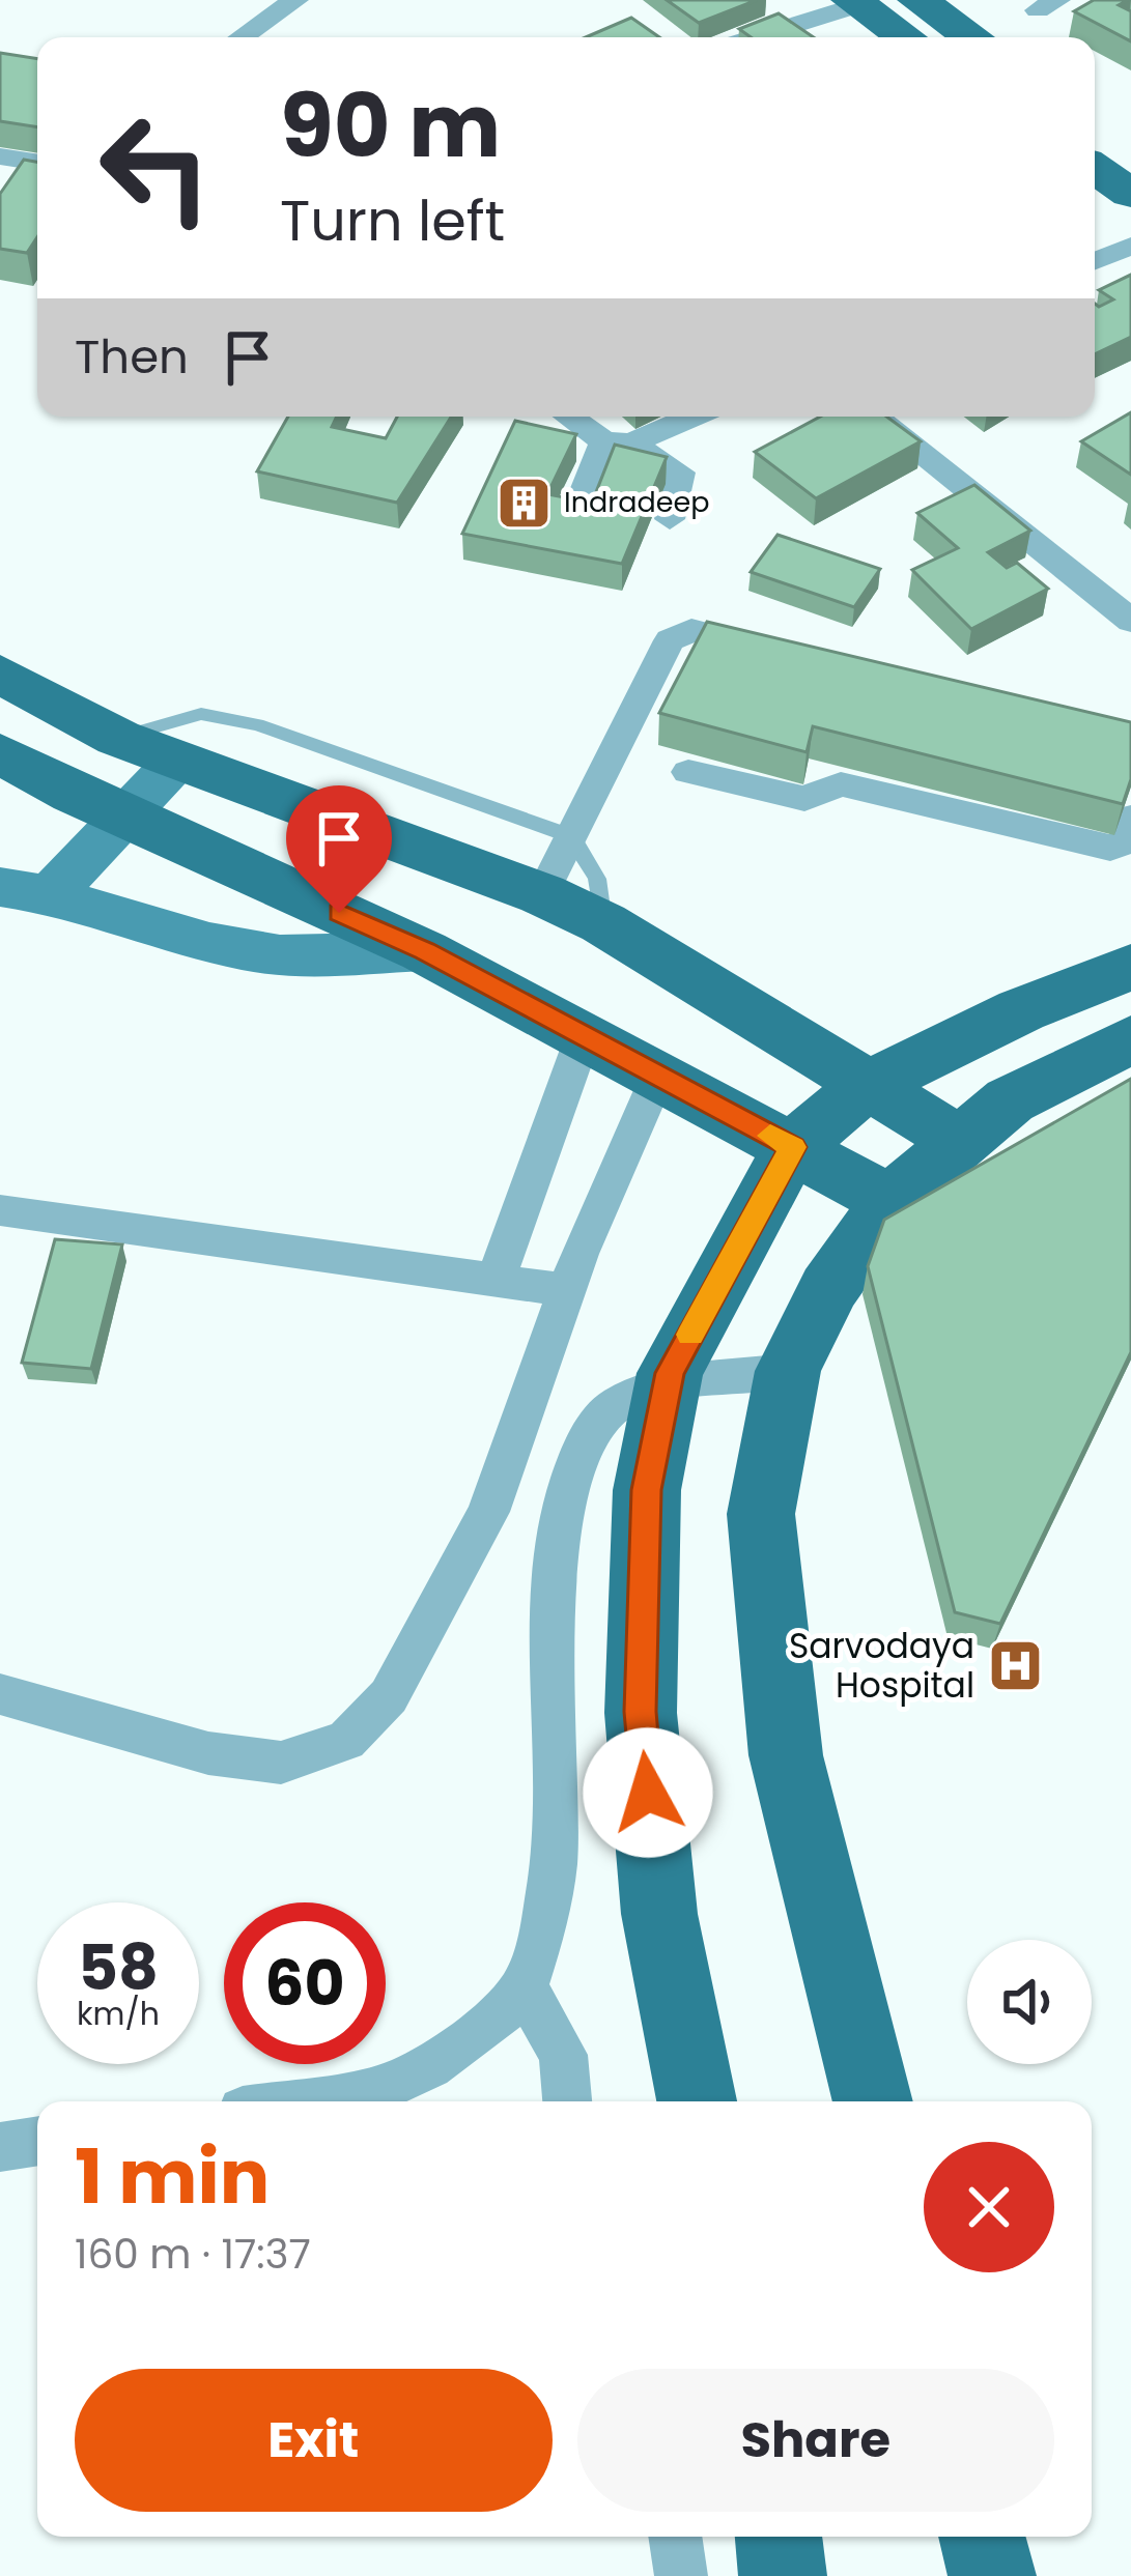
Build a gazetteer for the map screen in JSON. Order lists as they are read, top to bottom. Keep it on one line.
{"places":{"building":["Indradeep"],"hospital":["Sarvodaya Hospital"]},"page":{"turn":["90 m","Turn left"],"then":"Then","speed":"58 km/h","limit":"60","heading":["1 min","160 m · 17:37"],"buttons":["Exit","Share"]}}
